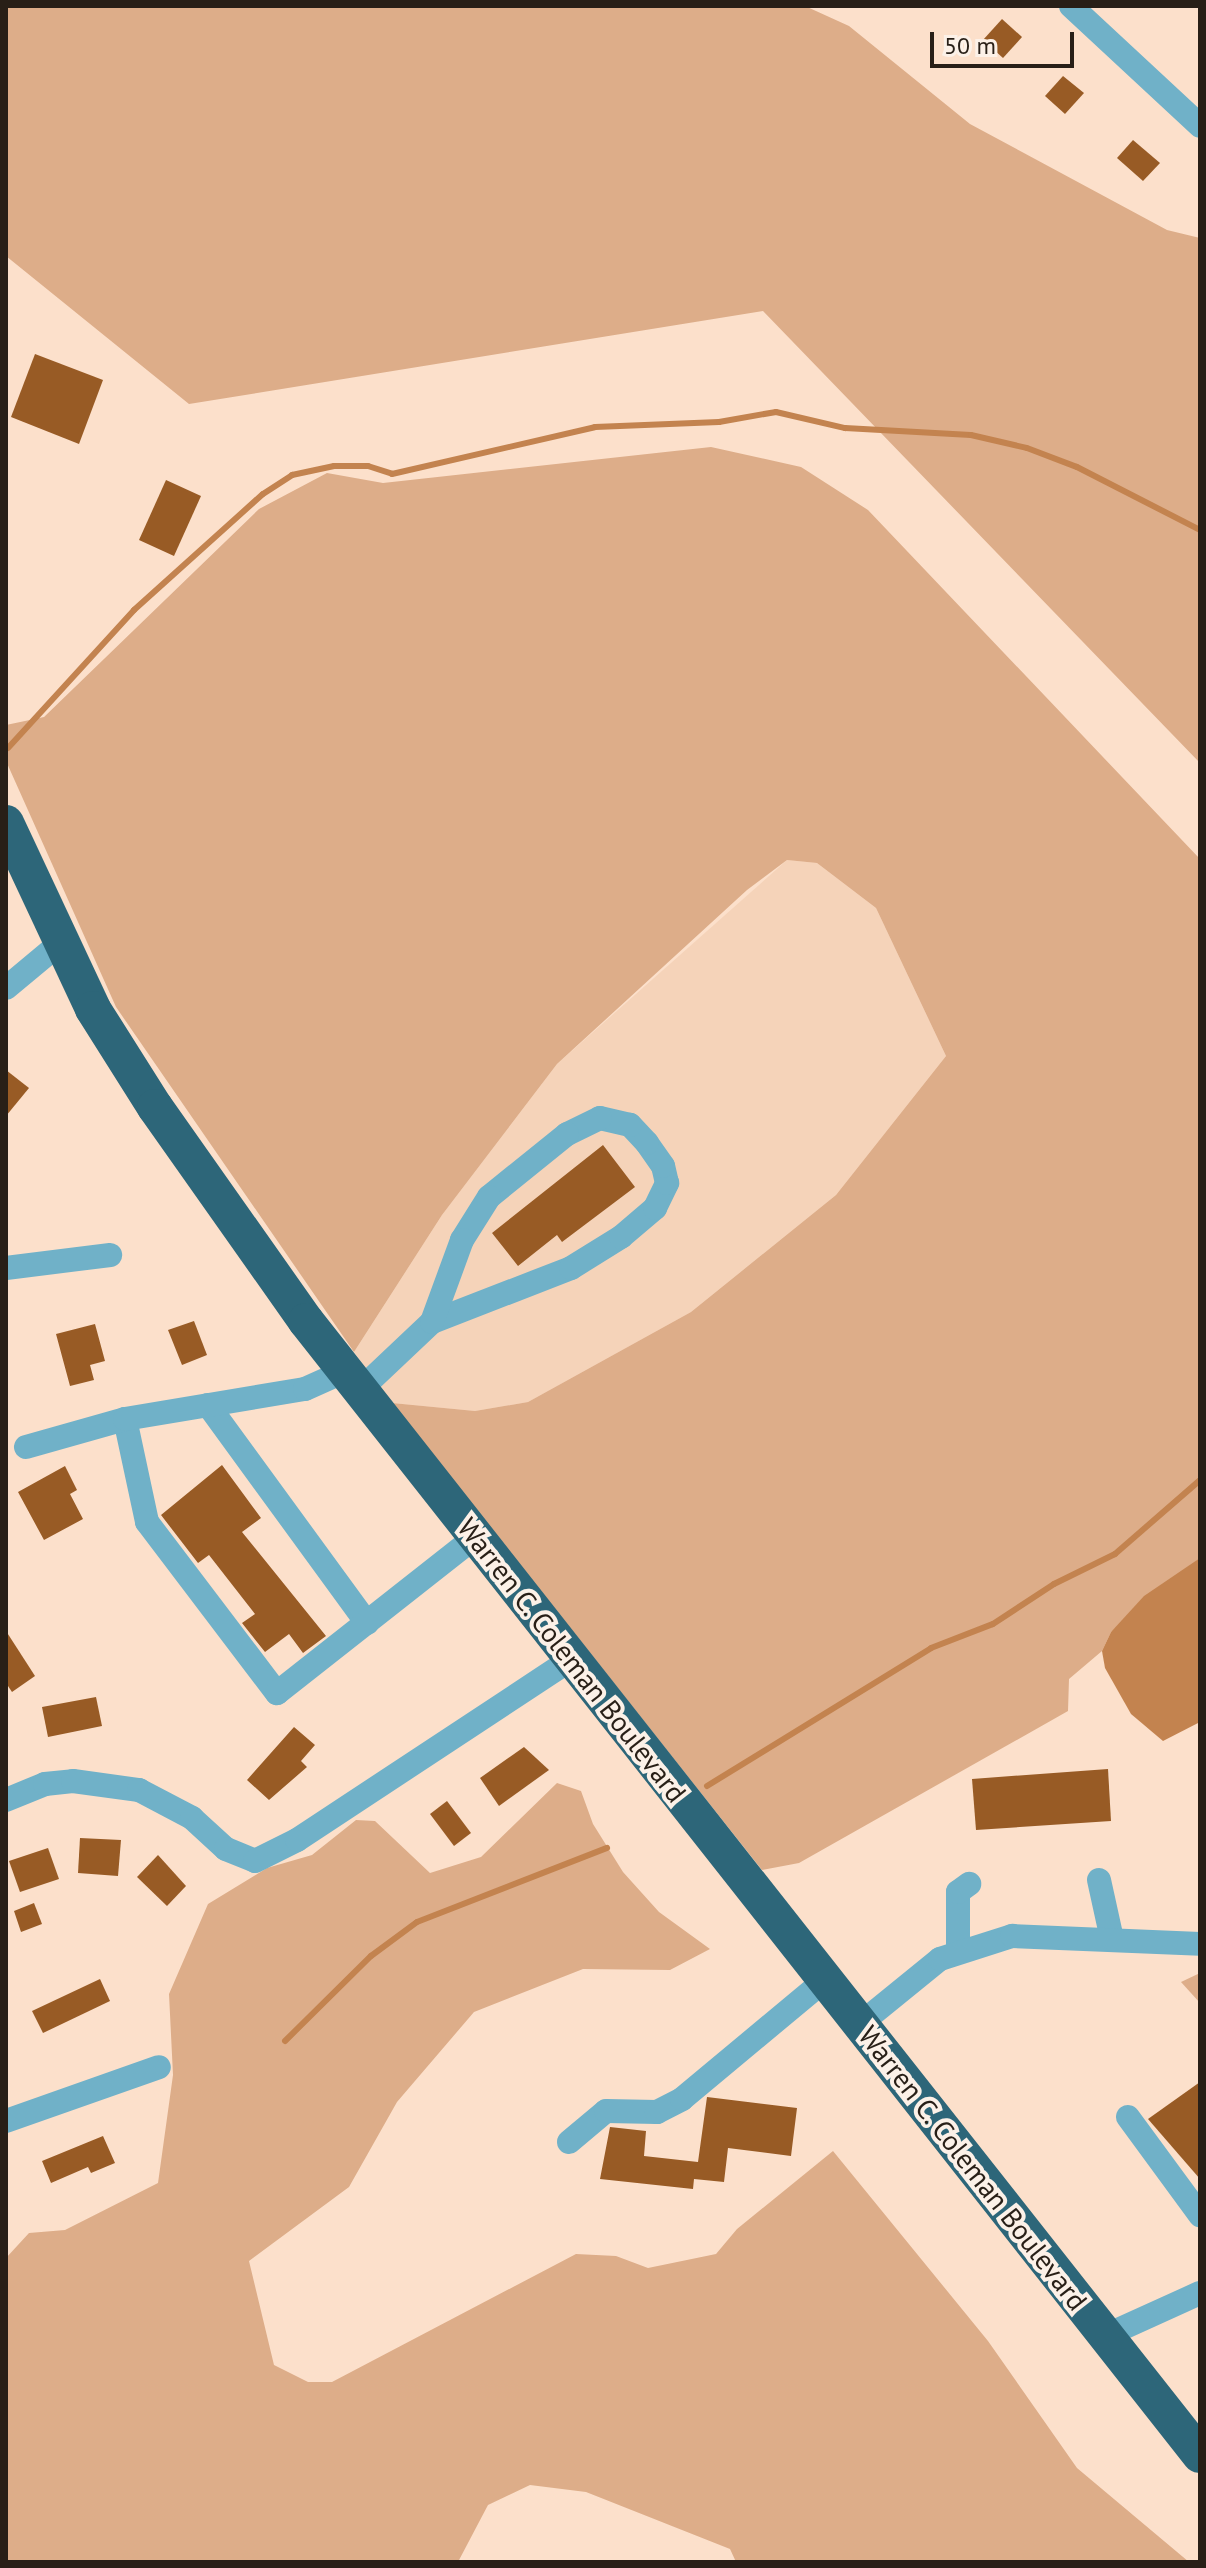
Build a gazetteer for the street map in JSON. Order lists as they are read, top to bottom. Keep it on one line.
{"streets":{"highway":["Warren C. Coleman Boulevard"]},"scale_bar":"50 m"}
